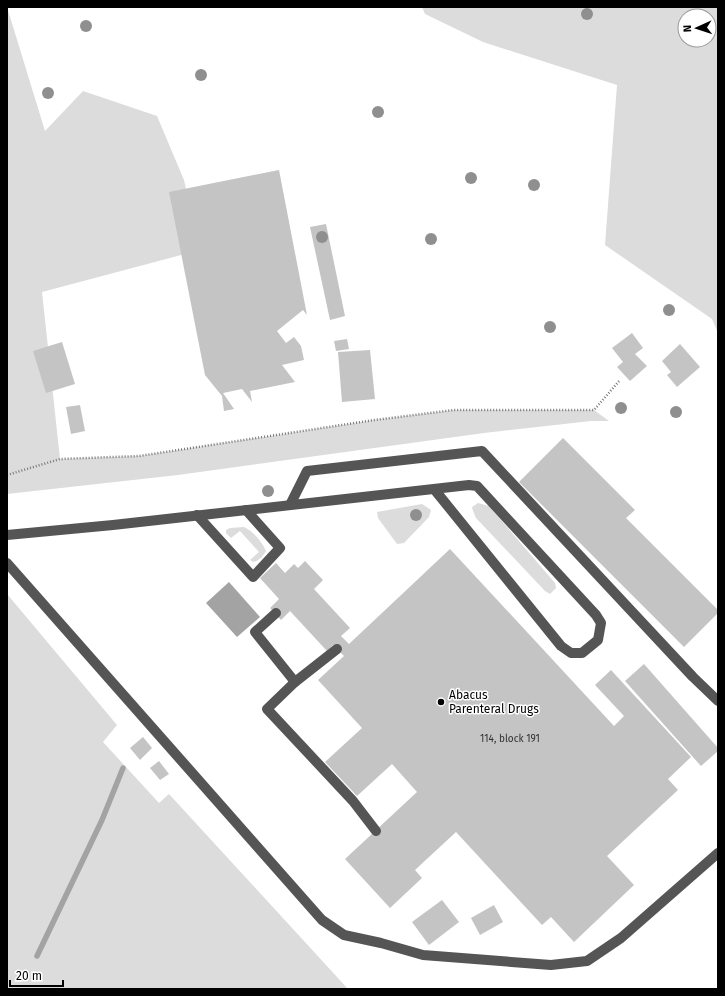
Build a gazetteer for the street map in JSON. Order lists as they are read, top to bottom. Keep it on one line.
{"places":["Abacus Parenteral Drugs"],"house_numbers":["114, block 191"],"scale_bar":"20 m","north":"left"}
